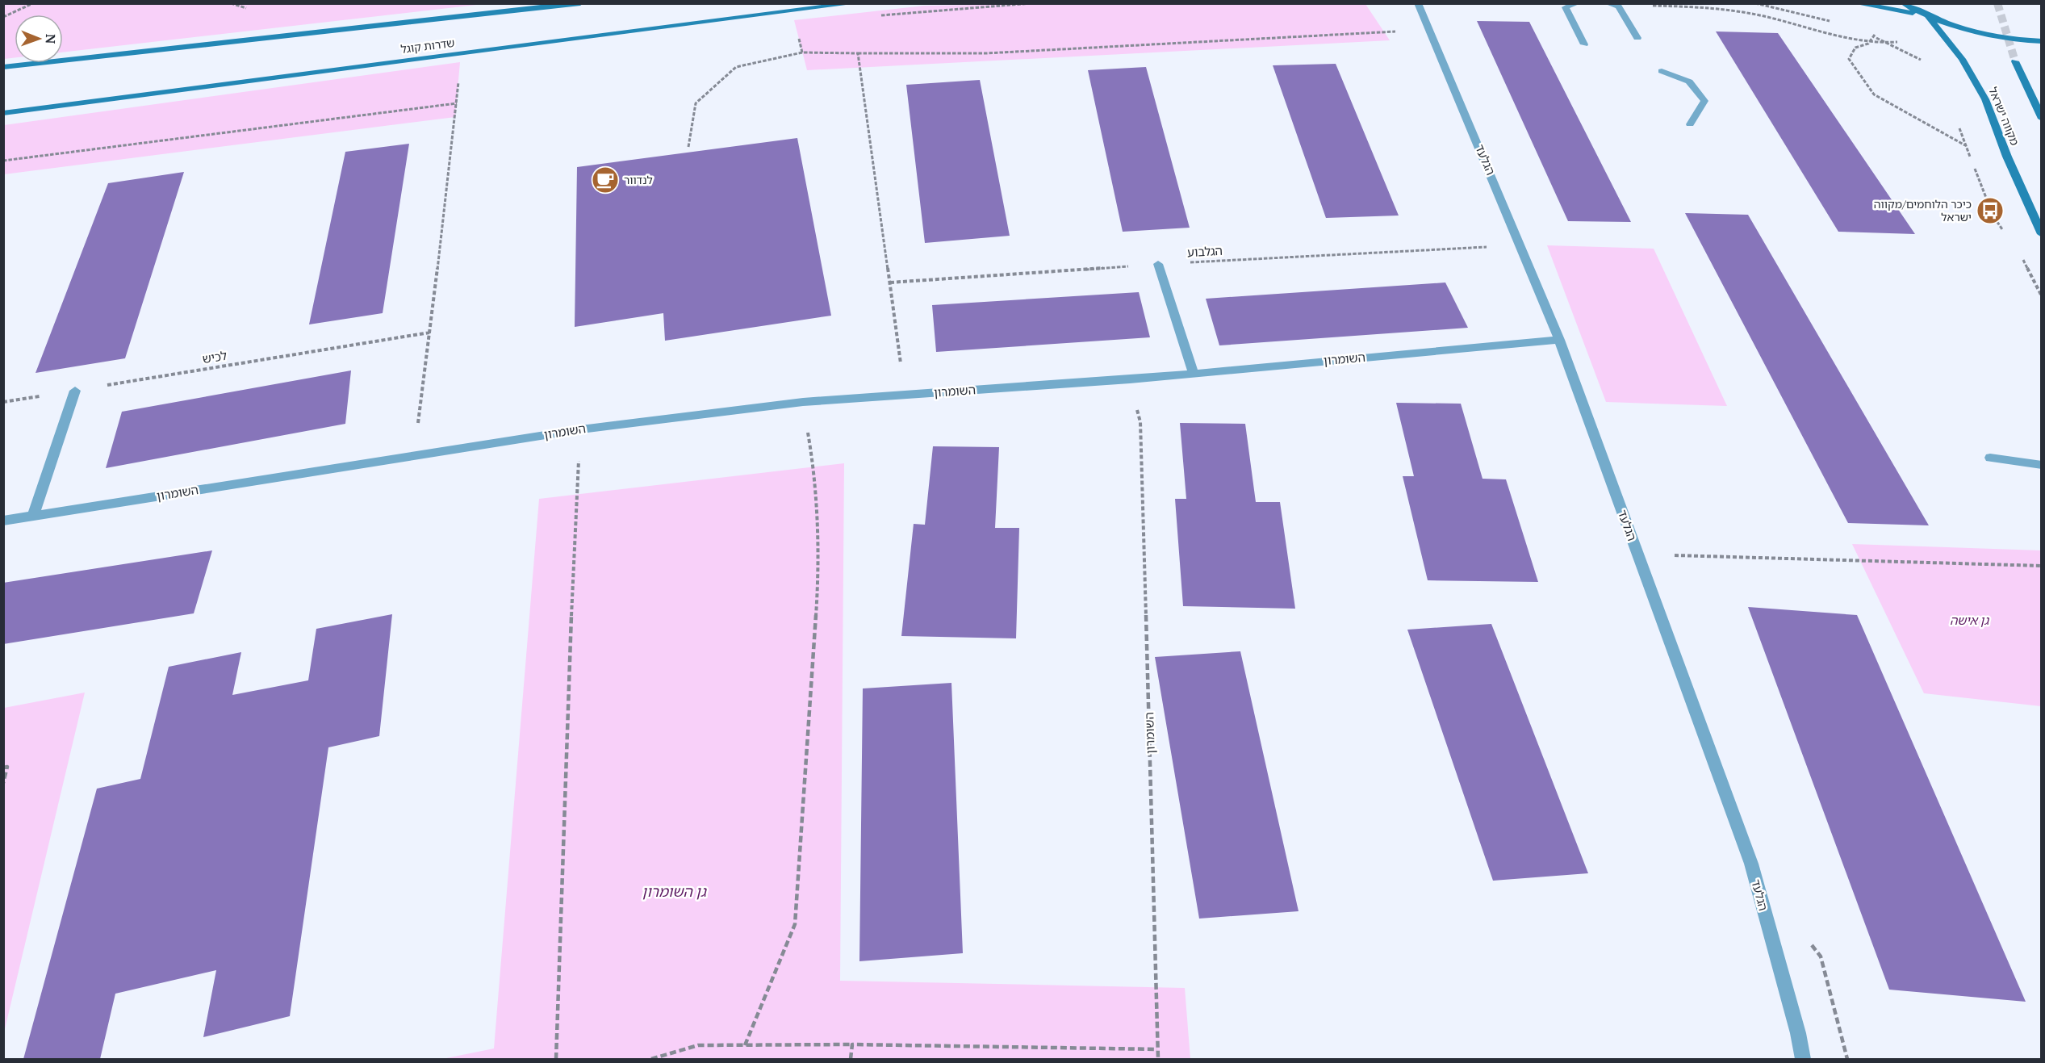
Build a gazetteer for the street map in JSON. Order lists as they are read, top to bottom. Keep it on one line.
{"streets":{"street":["שדרות קוגל","מקווה ישראל","הגלעד","השומרון"],"path":["הגלבוע","לכיש"]},"crossings":[["הגלעד","הגלבוע"],["הגלעד","השומרון"]],"parks":["גן אישה","גן השומרון"],"places":{"cafe":["לנדוור"],"bus stop":["כיכר הלוחמים/מקווה ישראל"]},"north":"right"}
